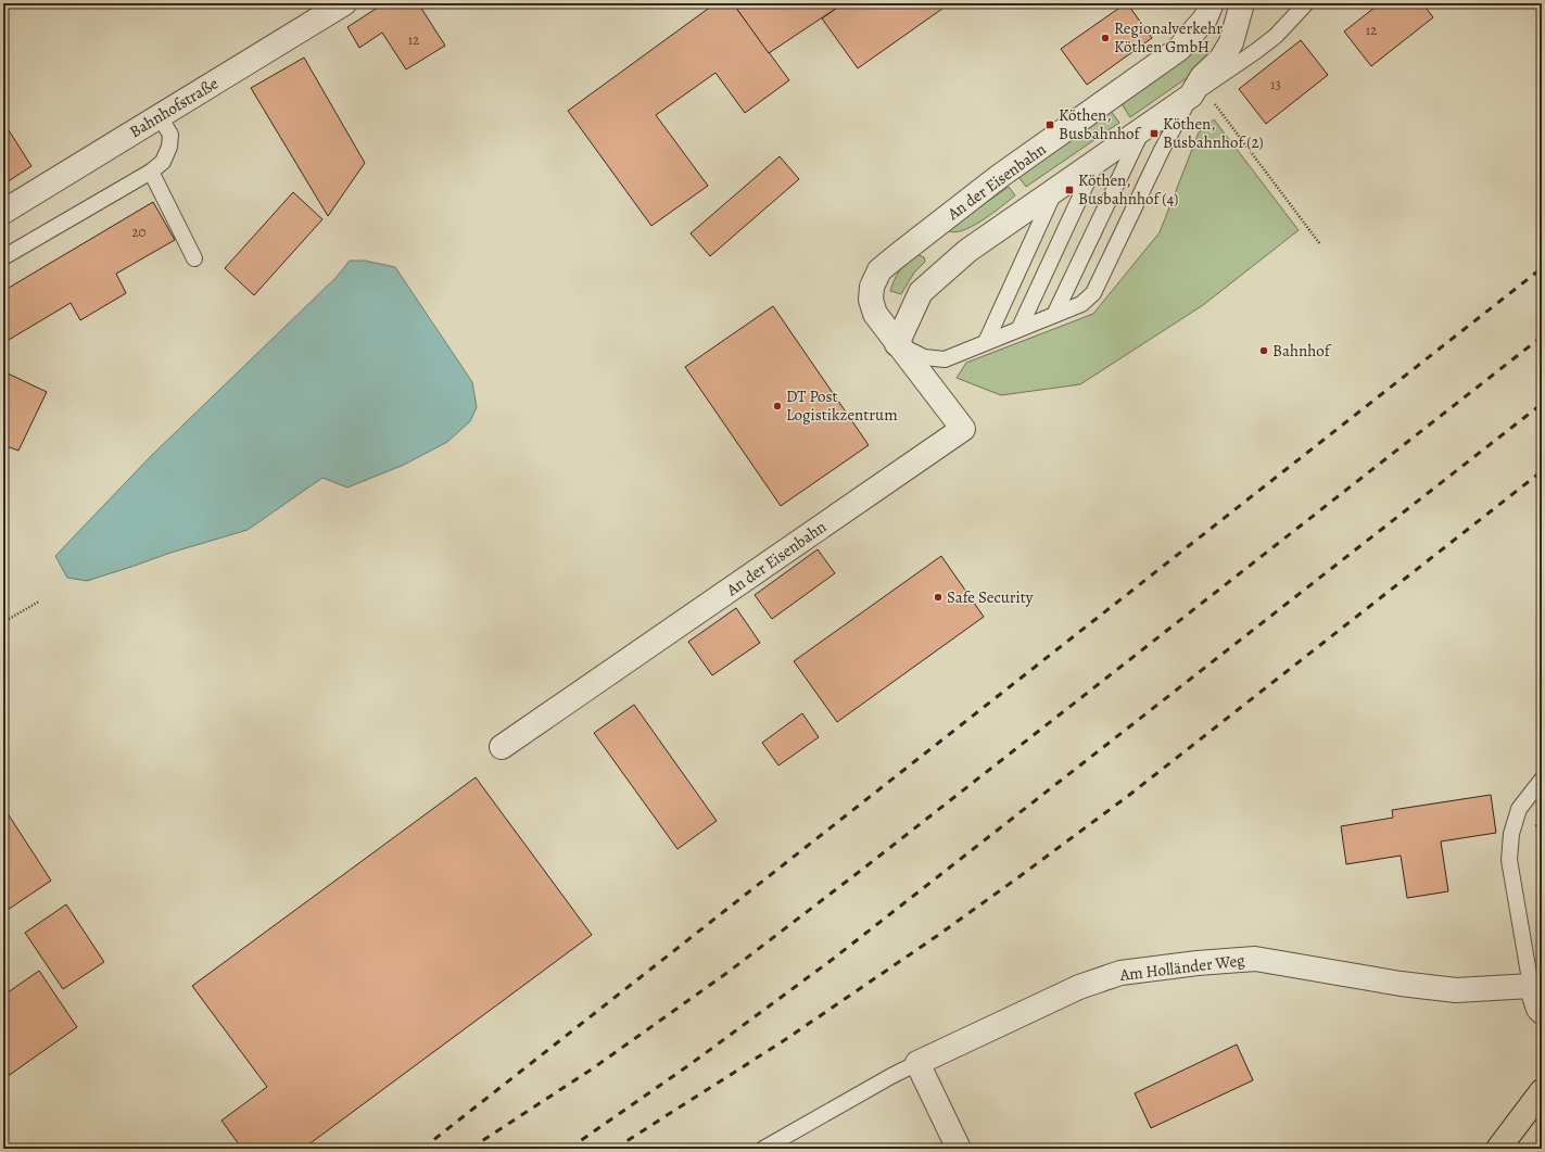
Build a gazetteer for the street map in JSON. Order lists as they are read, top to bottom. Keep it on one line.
{"streets":{"street":["Bahnhofstraße","An der Eisenbahn","Am Holländer Weg"]},"places":{"other":["Regionalverkehr Köthen GmbH","Bahnhof","DT Post Logistikzentrum","Safe Security"],"transit":["Köthen, Busbahnhof","Köthen, Busbahnhof (2)","Köthen, Busbahnhof (4)"]},"house_numbers":["12","12","13","20"]}
